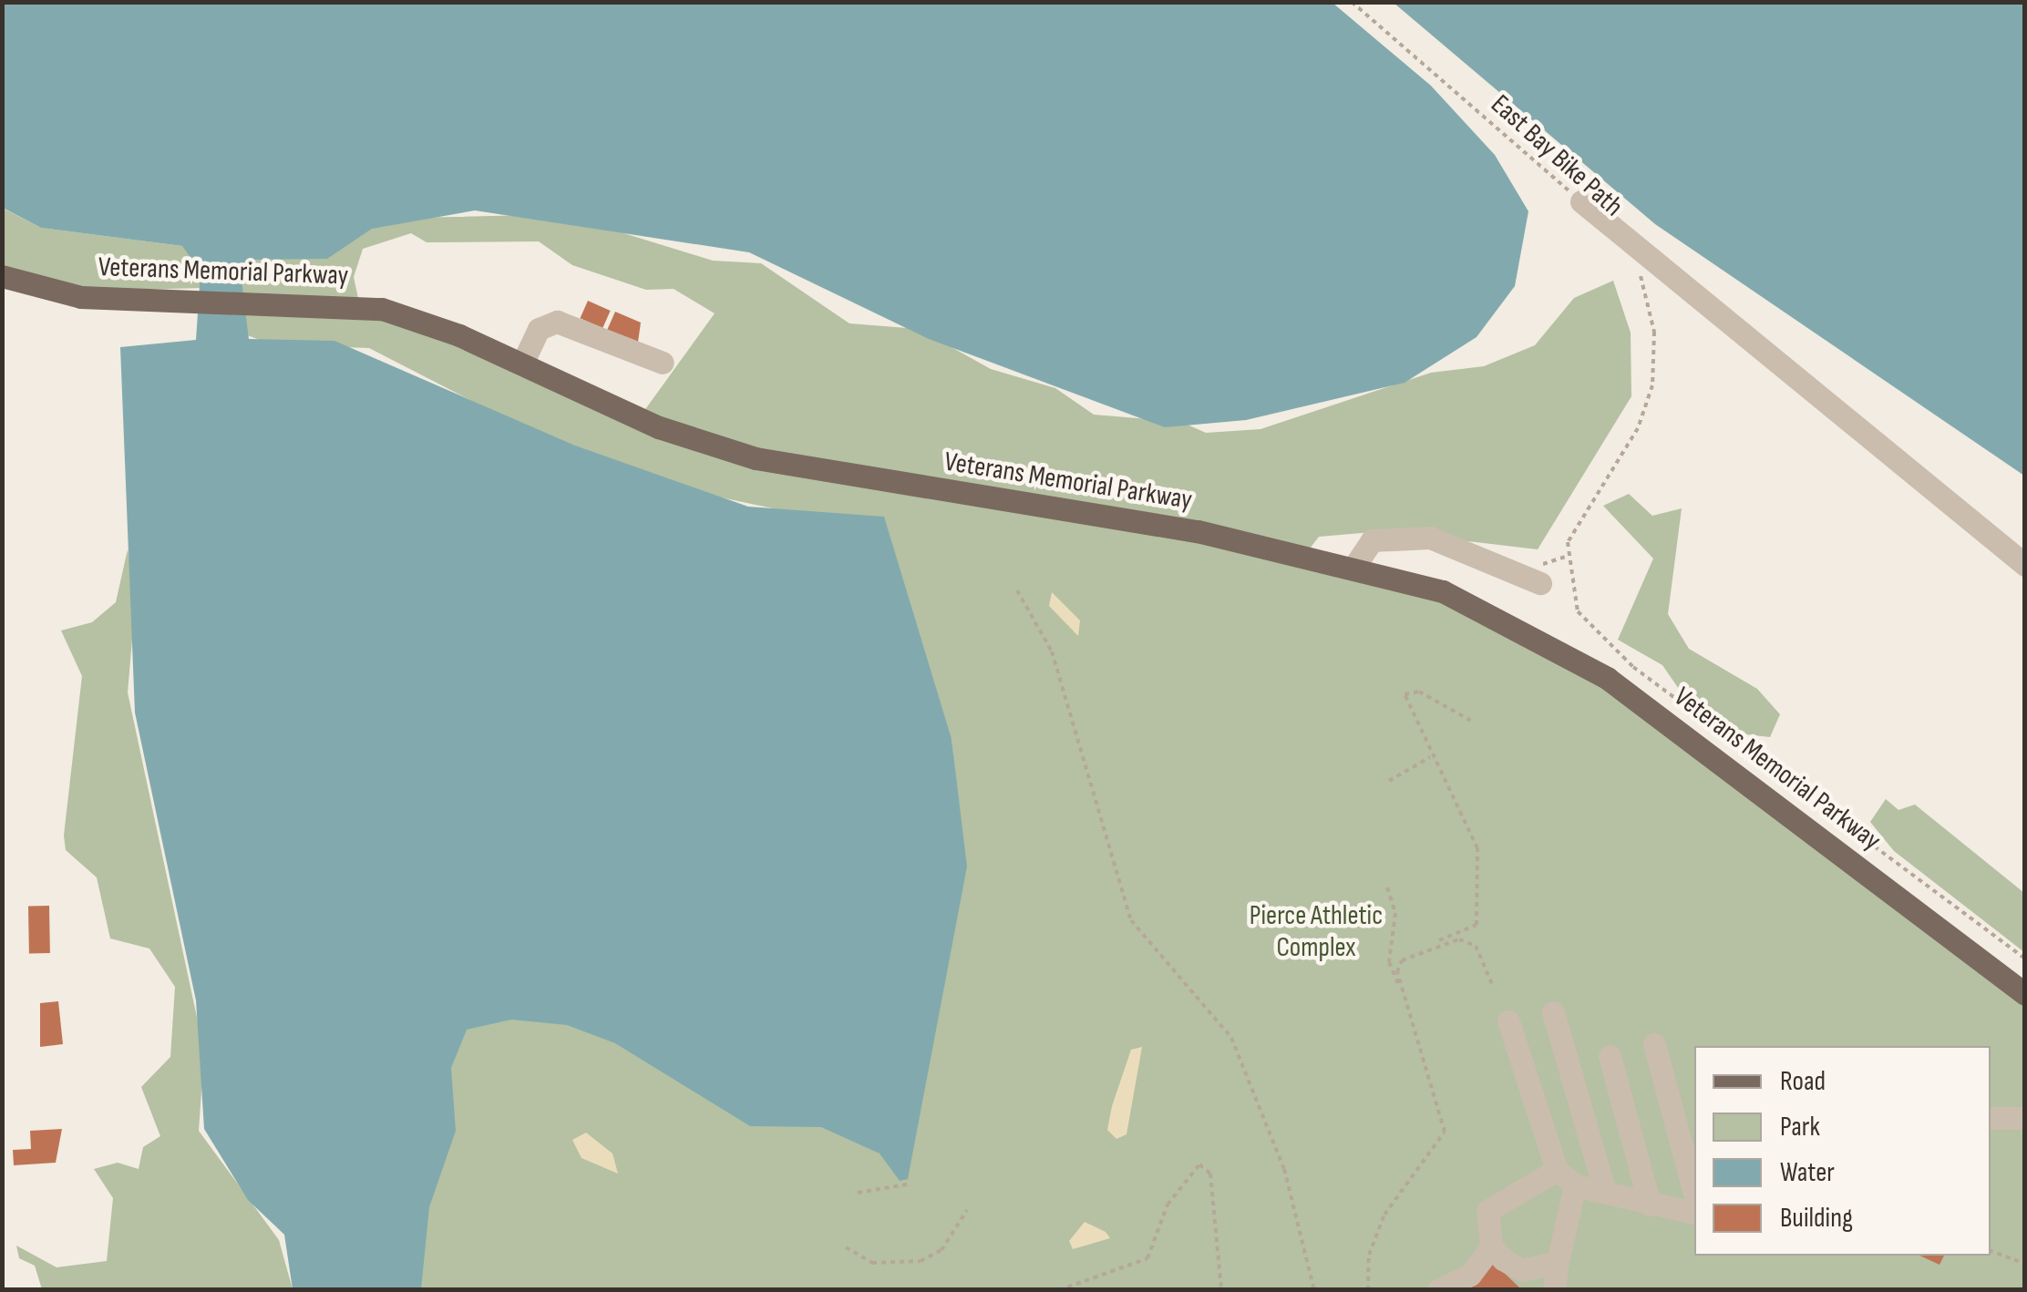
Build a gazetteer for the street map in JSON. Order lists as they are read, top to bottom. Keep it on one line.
{"streets":{"main road":["Veterans Memorial Parkway"],"path":["East Bay Bike Path"]},"parks":["Pierce Athletic Complex"],"legend":["Road","Park","Water","Building"]}
